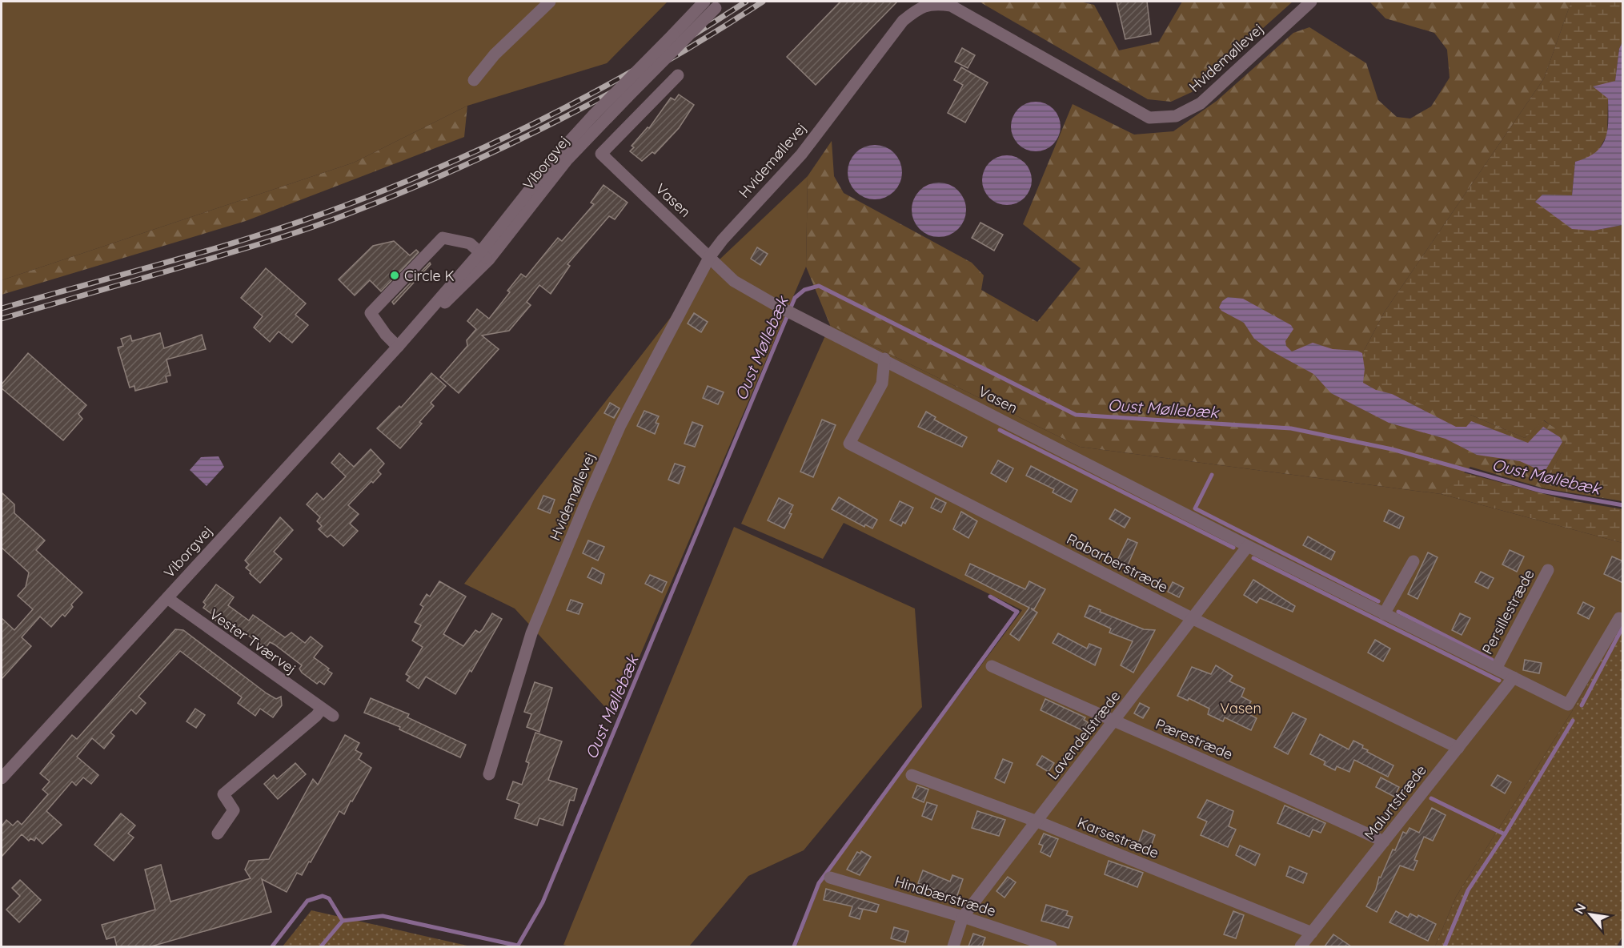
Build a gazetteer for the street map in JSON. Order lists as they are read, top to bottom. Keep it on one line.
{"streets":{"street":["Hvidemøllevej","Viborgvej","Vasen","Rabarberstræde","Persillestræde","Vester Tværvej","Lavendelstræde","Pærestræde","Malurtstræde","Karsestræde","Hindbærstræde"]},"crossings":[["Hvidemøllevej","Vasen"],["Viborgvej","Vasen"],["Viborgvej","Vester Tværvej"],["Vasen","Rabarberstræde"],["Vasen","Persillestræde"],["Vasen","Lavendelstræde"],["Vasen","Malurtstræde"],["Rabarberstræde","Lavendelstræde"],["Rabarberstræde","Malurtstræde"],["Lavendelstræde","Pærestræde"],["Lavendelstræde","Karsestræde"],["Lavendelstræde","Hindbærstræde"],["Pærestræde","Malurtstræde"],["Malurtstræde","Karsestræde"]],"water":["Oust Møllebæk"],"parks":["Vasen"],"places":["Circle K"],"north":"top left"}
